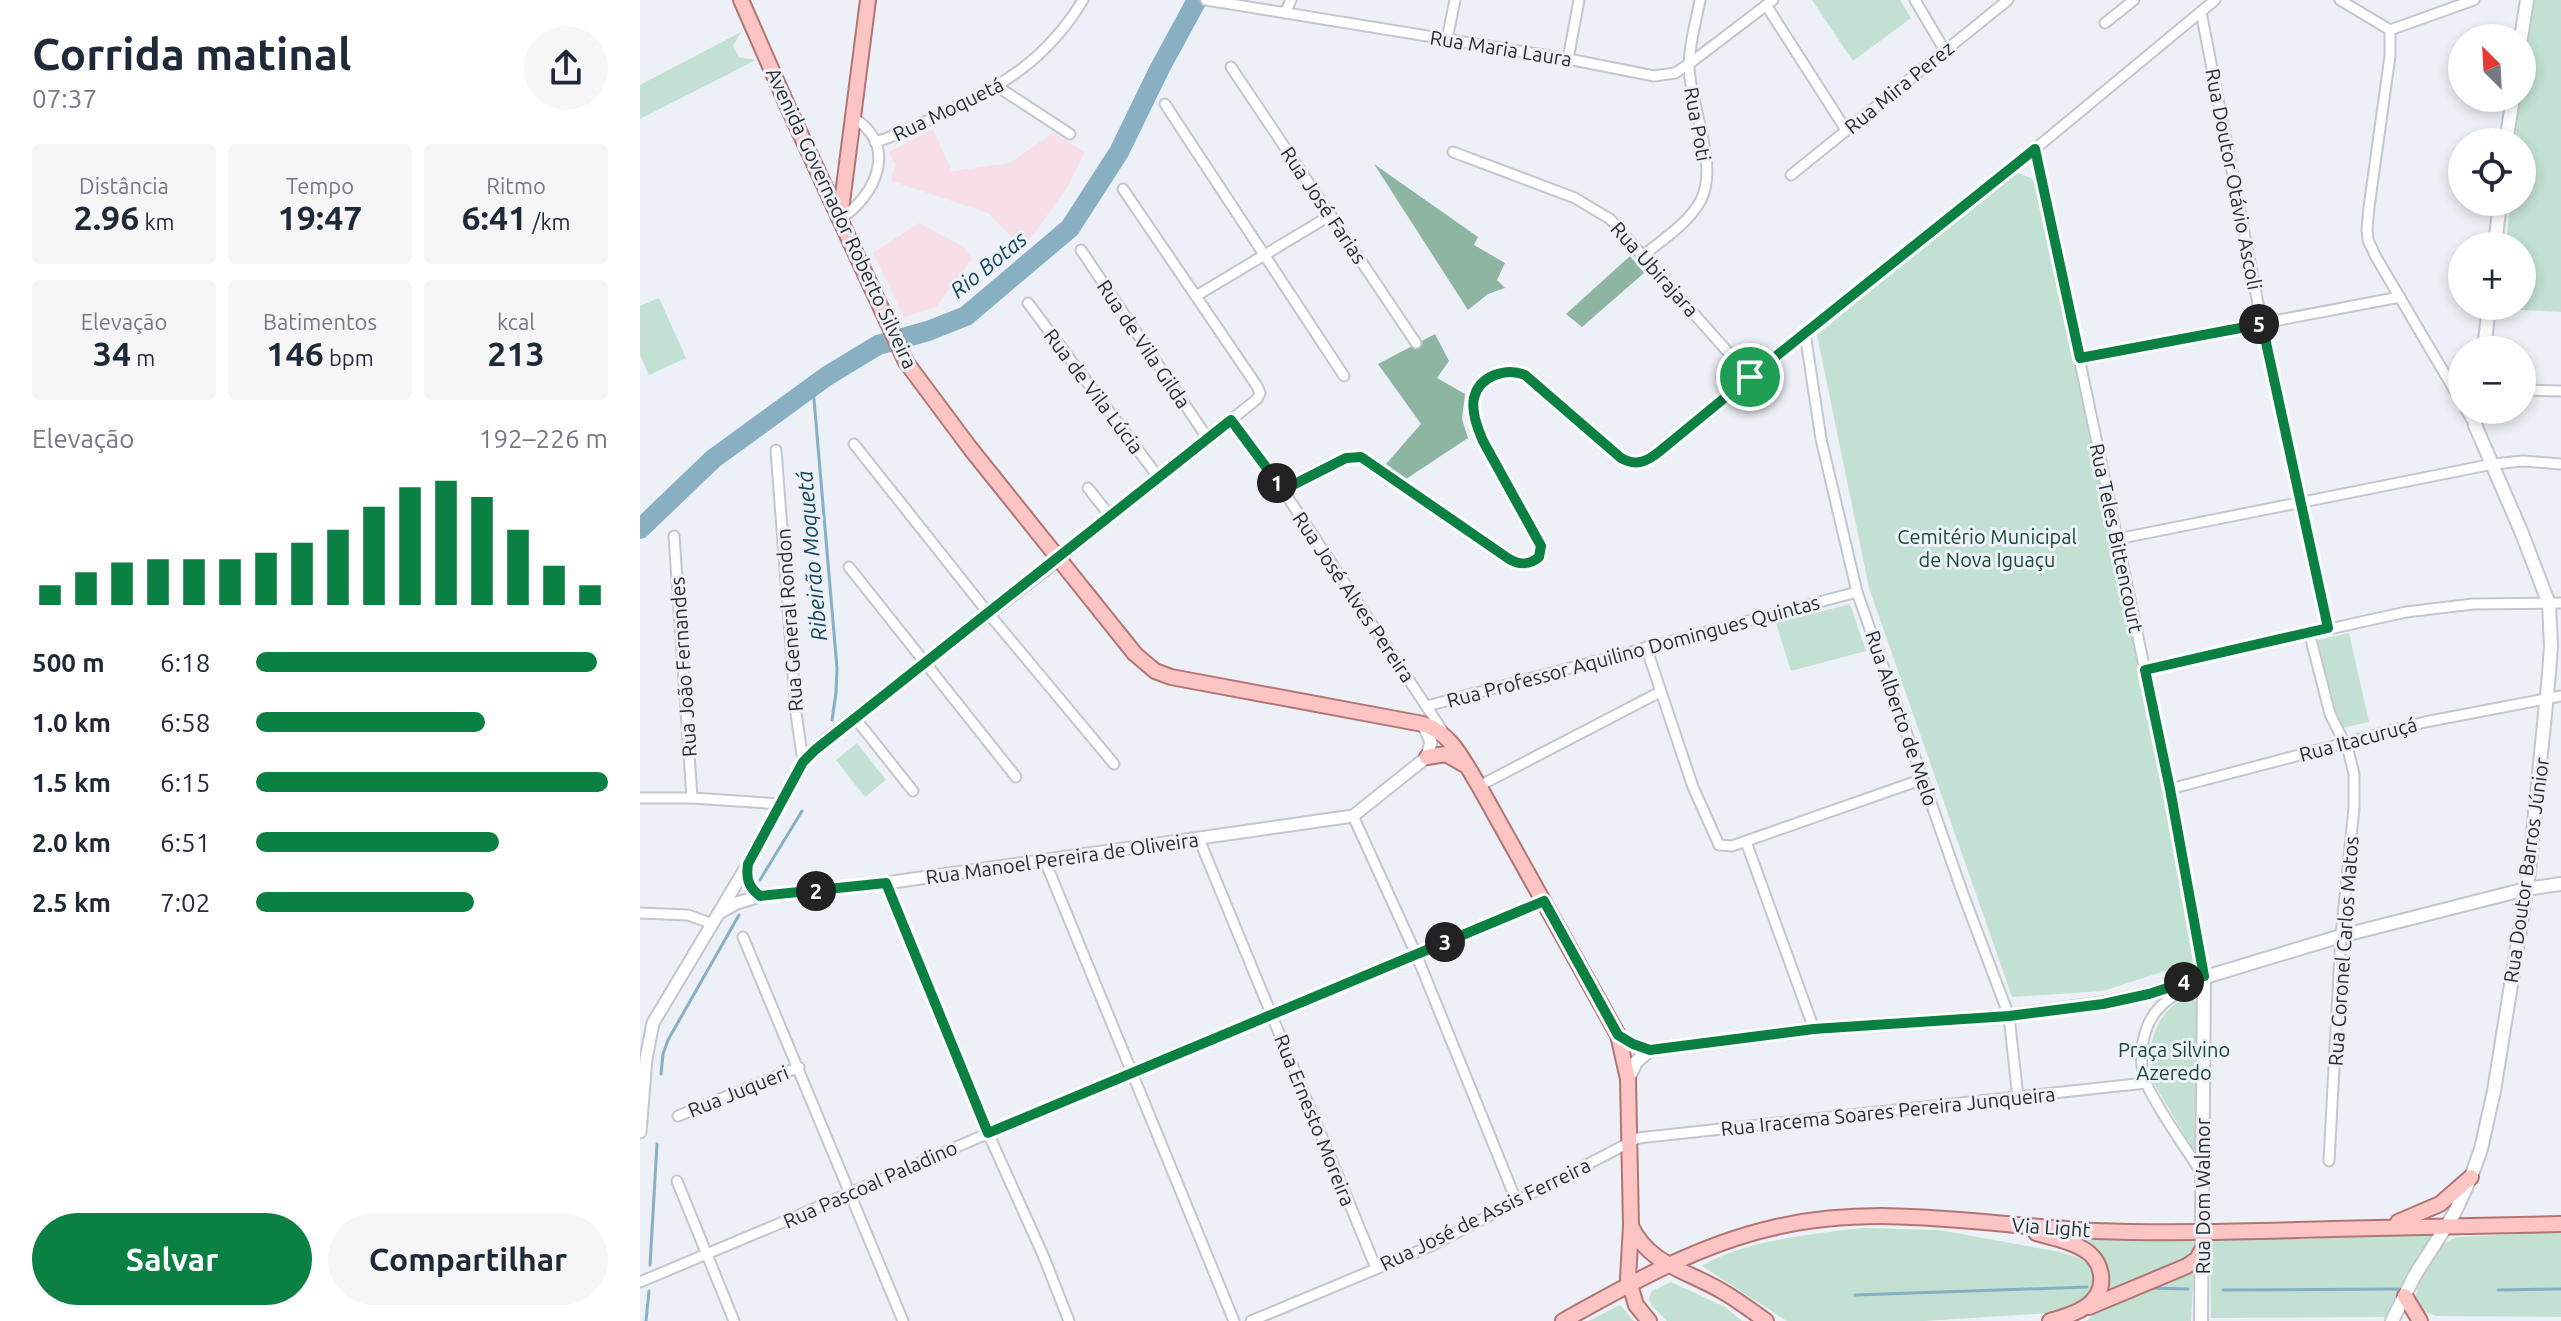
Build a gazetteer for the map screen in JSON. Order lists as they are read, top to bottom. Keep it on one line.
{"streets":{"main road":["Avenida Governador Roberto Silveira","Rua Doutor Barros Júnior","Rua Dom Walmor","Via Light"],"street":["Rua Maria Laura","Rua Mira Perez","Rua Moquetá","Rua Poti","Rua Doutor Otávio Ascoli","Rua José Farias","Rua Ubirajara","Rua de Vila Gilda","Rua de Vila Lúcia","Rua Teles Bittencourt","Rua José Alves Pereira","Rua General Rondon","Rua Professor Aquilino Domingues Quintas","Rua João Fernandes","Rua Alberto de Melo","Rua Itacuruçá","Rua Manoel Pereira de Oliveira","Rua Coronel Carlos Matos","Rua Juqueri","Rua Iracema Soares Pereira Junqueira","Rua Ernesto Moreira","Rua Pascoal Paladino","Rua José de Assis Ferreira"]},"crossings":[["Rua Maria Laura","Rua Poti"],["Rua Poti","Rua Ubirajara"],["Avenida Governador Roberto Silveira","Rua José Alves Pereira"],["Avenida Governador Roberto Silveira","Rua Professor Aquilino Domingues Quintas"],["Avenida Governador Roberto Silveira","Rua Iracema Soares Pereira Junqueira"],["Avenida Governador Roberto Silveira","Rua Pascoal Paladino"],["Avenida Governador Roberto Silveira","Rua José de Assis Ferreira"],["Avenida Governador Roberto Silveira","Via Light"],["Rua Teles Bittencourt","Rua Itacuruçá"],["Rua Teles Bittencourt","Rua Dom Walmor"],["Rua José Alves Pereira","Rua Professor Aquilino Domingues Quintas"],["Rua Professor Aquilino Domingues Quintas","Rua Alberto de Melo"],["Rua Alberto de Melo","Rua Iracema Soares Pereira Junqueira"],["Rua Itacuruçá","Rua Doutor Barros Júnior"],["Rua Itacuruçá","Rua Coronel Carlos Matos"],["Rua Manoel Pereira de Oliveira","Rua Ernesto Moreira"],["Rua Doutor Barros Júnior","Via Light"],["Rua Iracema Soares Pereira Junqueira","Rua José de Assis Ferreira"],["Rua Ernesto Moreira","Rua Pascoal Paladino"],["Rua Ernesto Moreira","Rua José de Assis Ferreira"],["Rua Dom Walmor","Via Light"]],"water":["Rio Botas","Ribeirão Moquetá"],"parks":["Cemitério Municipal de Nova Iguaçu","Praça Silvino Azeredo"],"north":"top left","page":{"heading":["Corrida matinal","07:37"],"map_buttons":["+","−"],"stats":[["Distância","2.96 km"],["Tempo","19:47"],["Ritmo","6:41 /km"],["Elevação","34 m"],["Batimentos","146 bpm"],["kcal","213"]],"pins":["5","1","2","3","4"],"chart":["Elevação","192–226 m"],"list":[{"name":"500 m","note":"6:18"},{"name":"1.0 km","note":"6:58"},{"name":"1.5 km","note":"6:15"},{"name":"2.0 km","note":"6:51"},{"name":"2.5 km","note":"7:02"}],"buttons":["Salvar","Compartilhar"]}}
